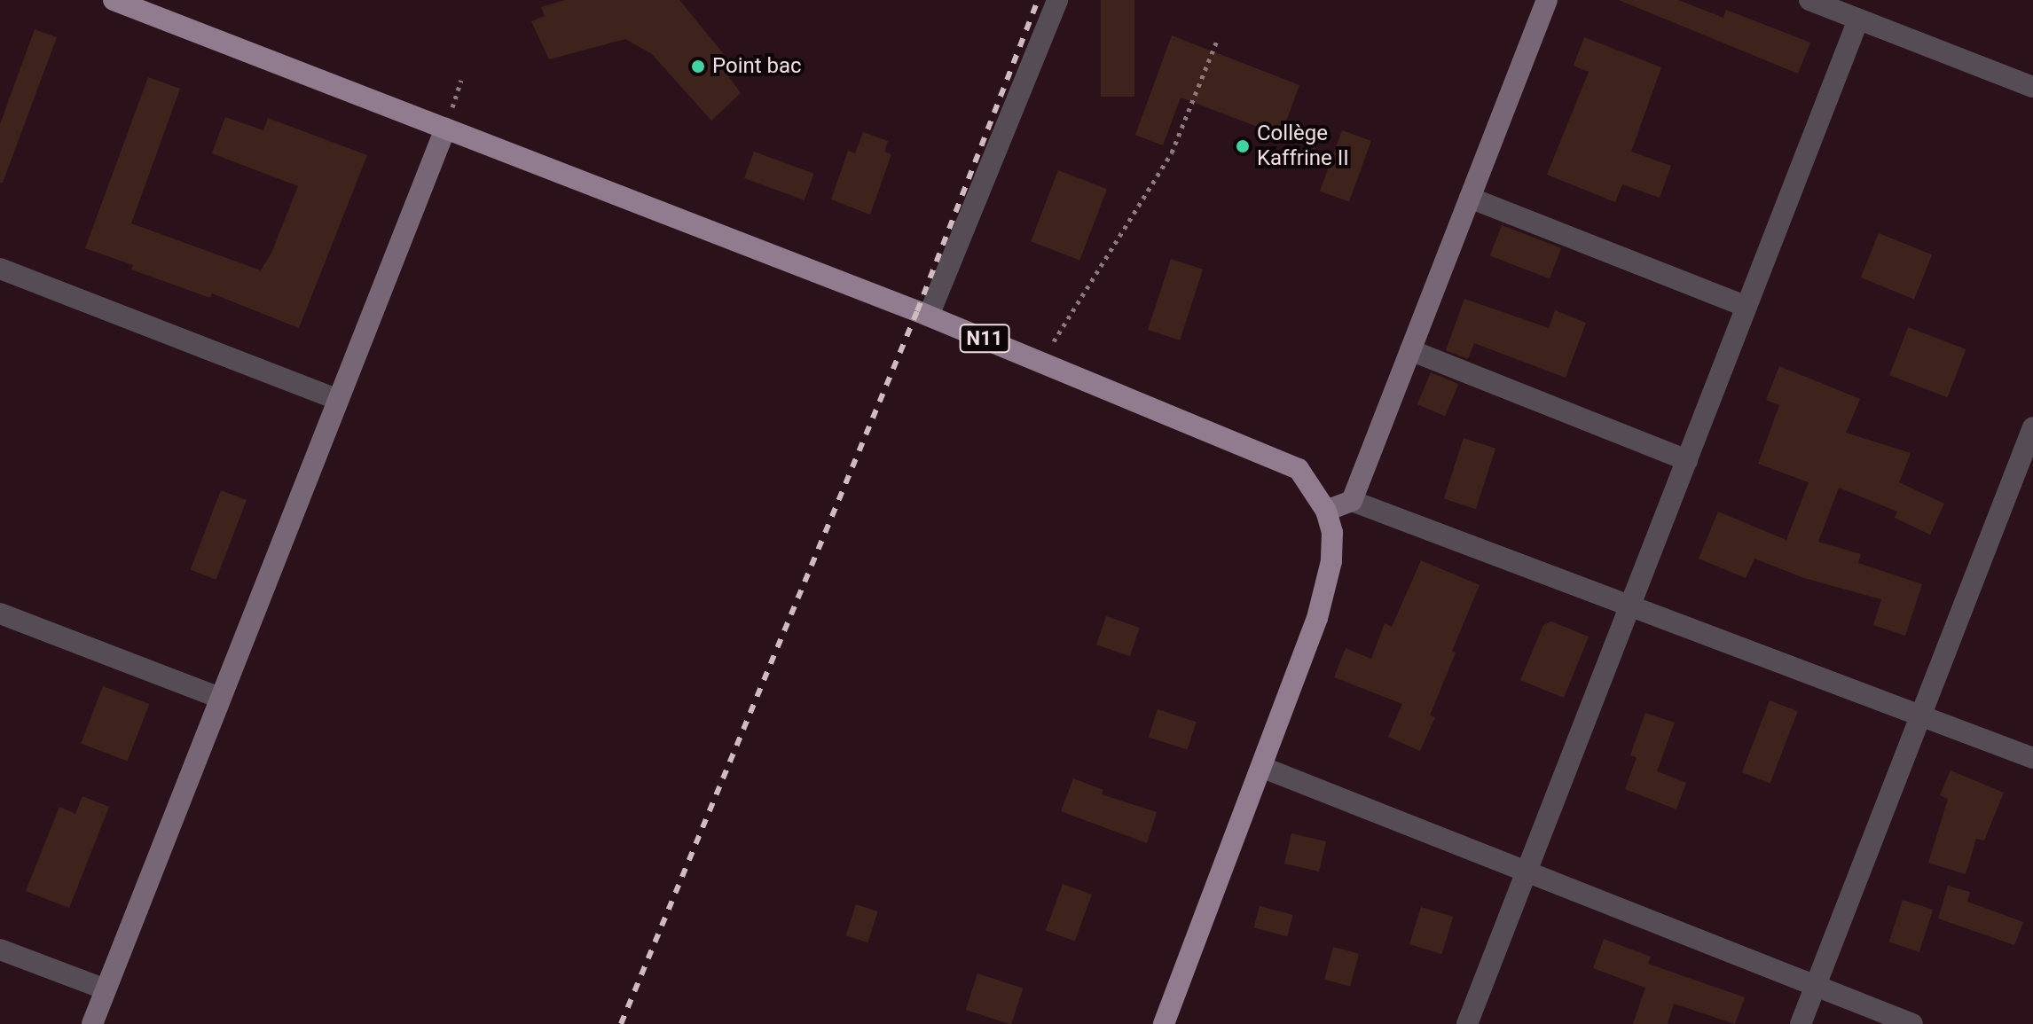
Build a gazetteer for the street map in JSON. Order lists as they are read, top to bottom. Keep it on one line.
{"streets":{"main road":["N11"]},"places":["Point bac","Collège Kaffrine II"]}
